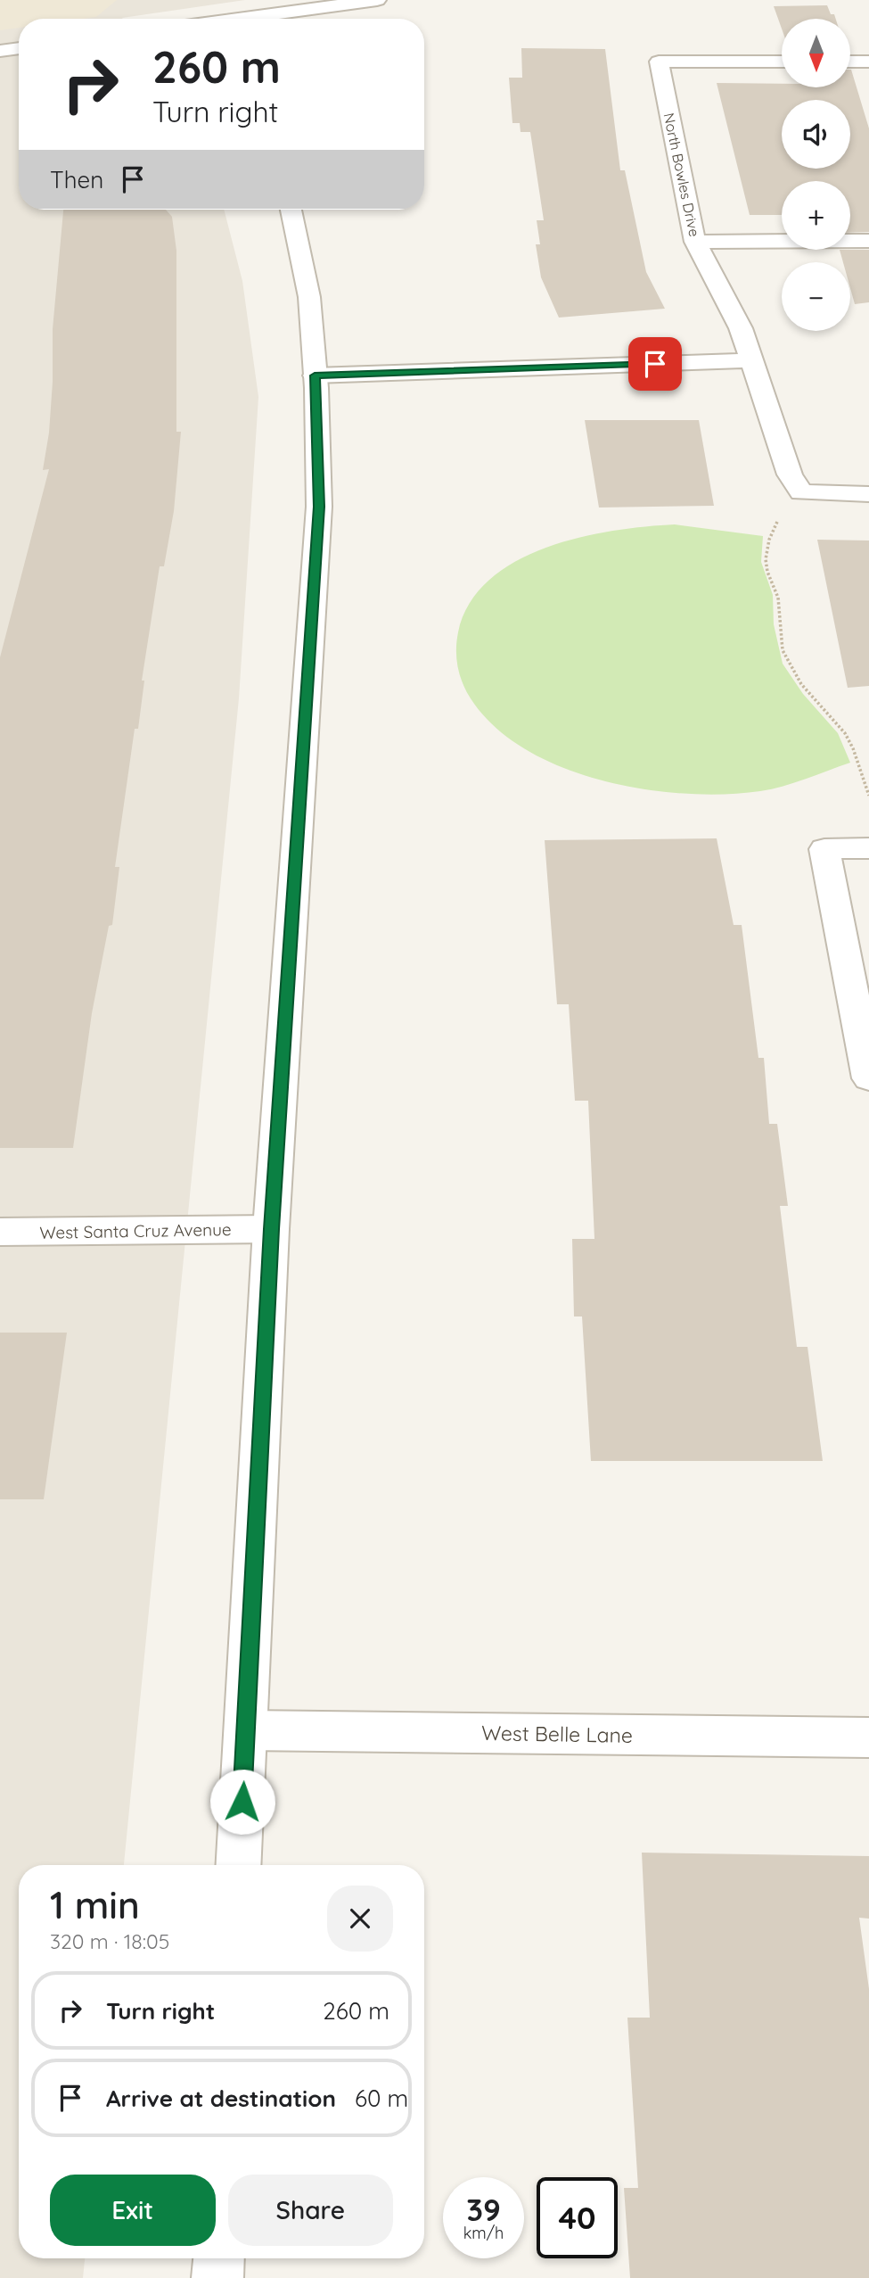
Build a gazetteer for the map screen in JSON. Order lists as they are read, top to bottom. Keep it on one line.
{"streets":{"street":["North Bowles Drive","West Santa Cruz Avenue","West Belle Lane"]},"north":"bottom","page":{"map_buttons":["+","−"],"turn":["260 m","Turn right"],"then":"Then","heading":["1 min","320 m · 18:05"],"list":[{"name":"Turn right","value":"260 m"},{"name":"Arrive at destination","value":"60 m"}],"buttons":["Exit","Share"],"speed":"39 km/h","limit":"40"}}
